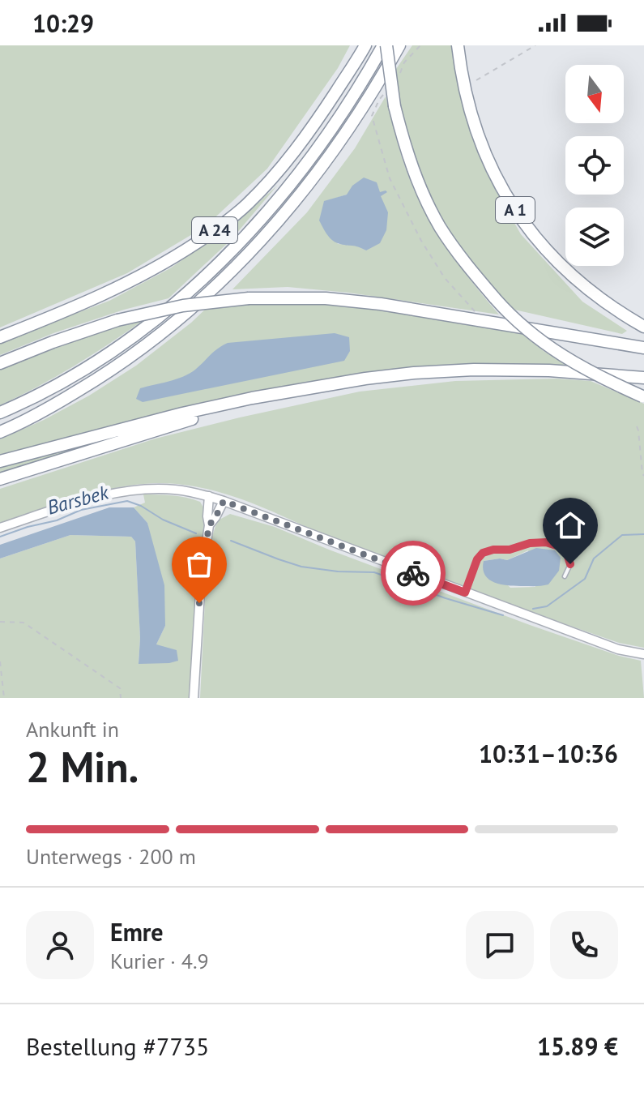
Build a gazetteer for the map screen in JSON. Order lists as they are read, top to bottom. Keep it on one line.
{"streets":{"highway":["A 1","A 24"]},"water":["Barsbek"],"north":"bottom","page":{"status":"10:29","heading":["2 Min.","Ankunft in","10:31–10:36"],"panel":["Emre","Kurier · 4.9","Bestellung #7735","15.89 €"],"bar":"Unterwegs · 200 m"}}
